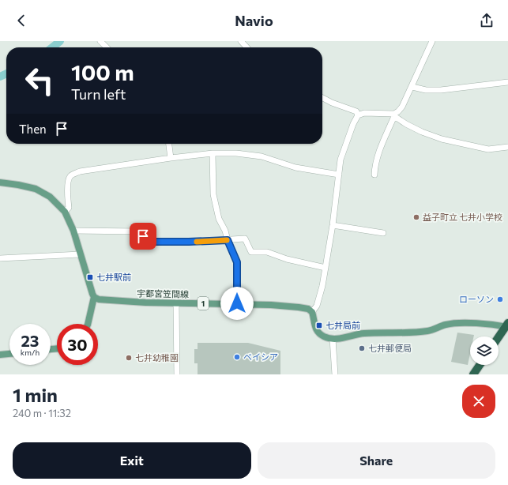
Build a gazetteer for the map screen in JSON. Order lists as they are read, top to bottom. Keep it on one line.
{"streets":{"main road":["宇都宮笠間線","1"]},"places":{"other":["益子町立 七井小学校","ローソン","七井郵便局","ベイシア","七井幼稚園"],"transit":["七井駅前","七井局前"]},"page":{"header":"Navio","turn":["100 m","Turn left"],"then":"Then","speed":"23 km/h","limit":"30","heading":["1 min","240 m · 11:32"],"buttons":["Exit","Share"]}}
